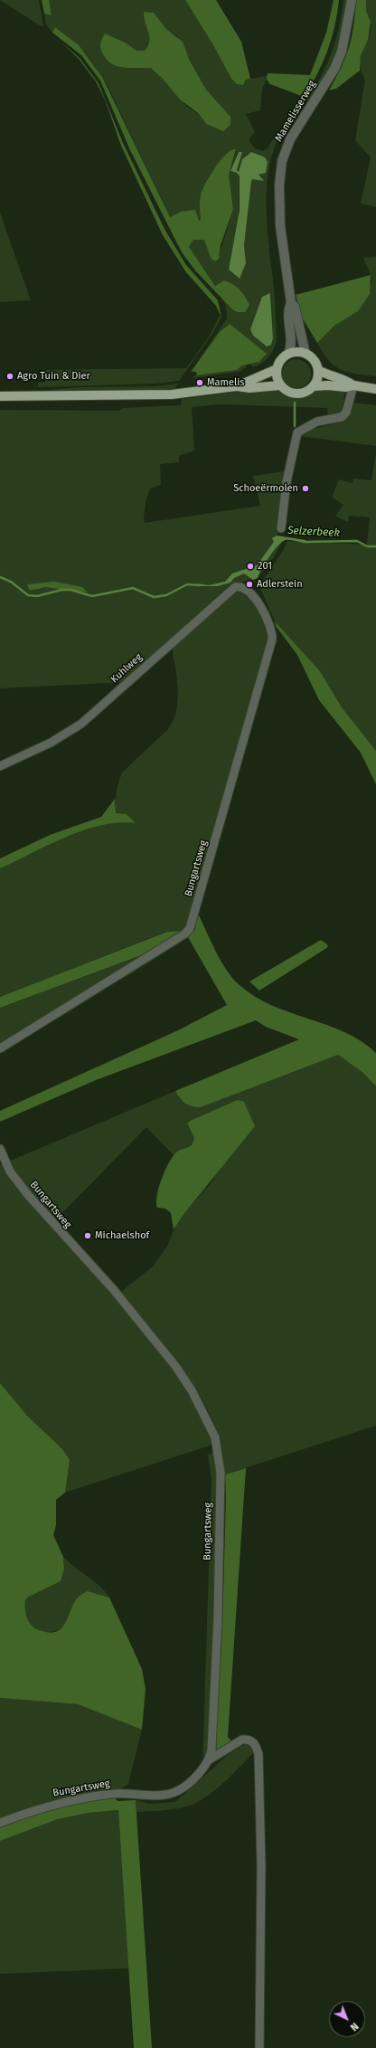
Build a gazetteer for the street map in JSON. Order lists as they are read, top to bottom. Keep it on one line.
{"streets":{"street":["Mamelisserweg","Kuhlweg","Bungartsweg"]},"crossings":[["Kuhlweg","Bungartsweg"]],"water":["Selzerbeek"],"places":["Agro Tuin & Dier","Mamelis","Schoeërmolen","201","Adlerstein","Michaelshof"],"north":"bottom right"}
